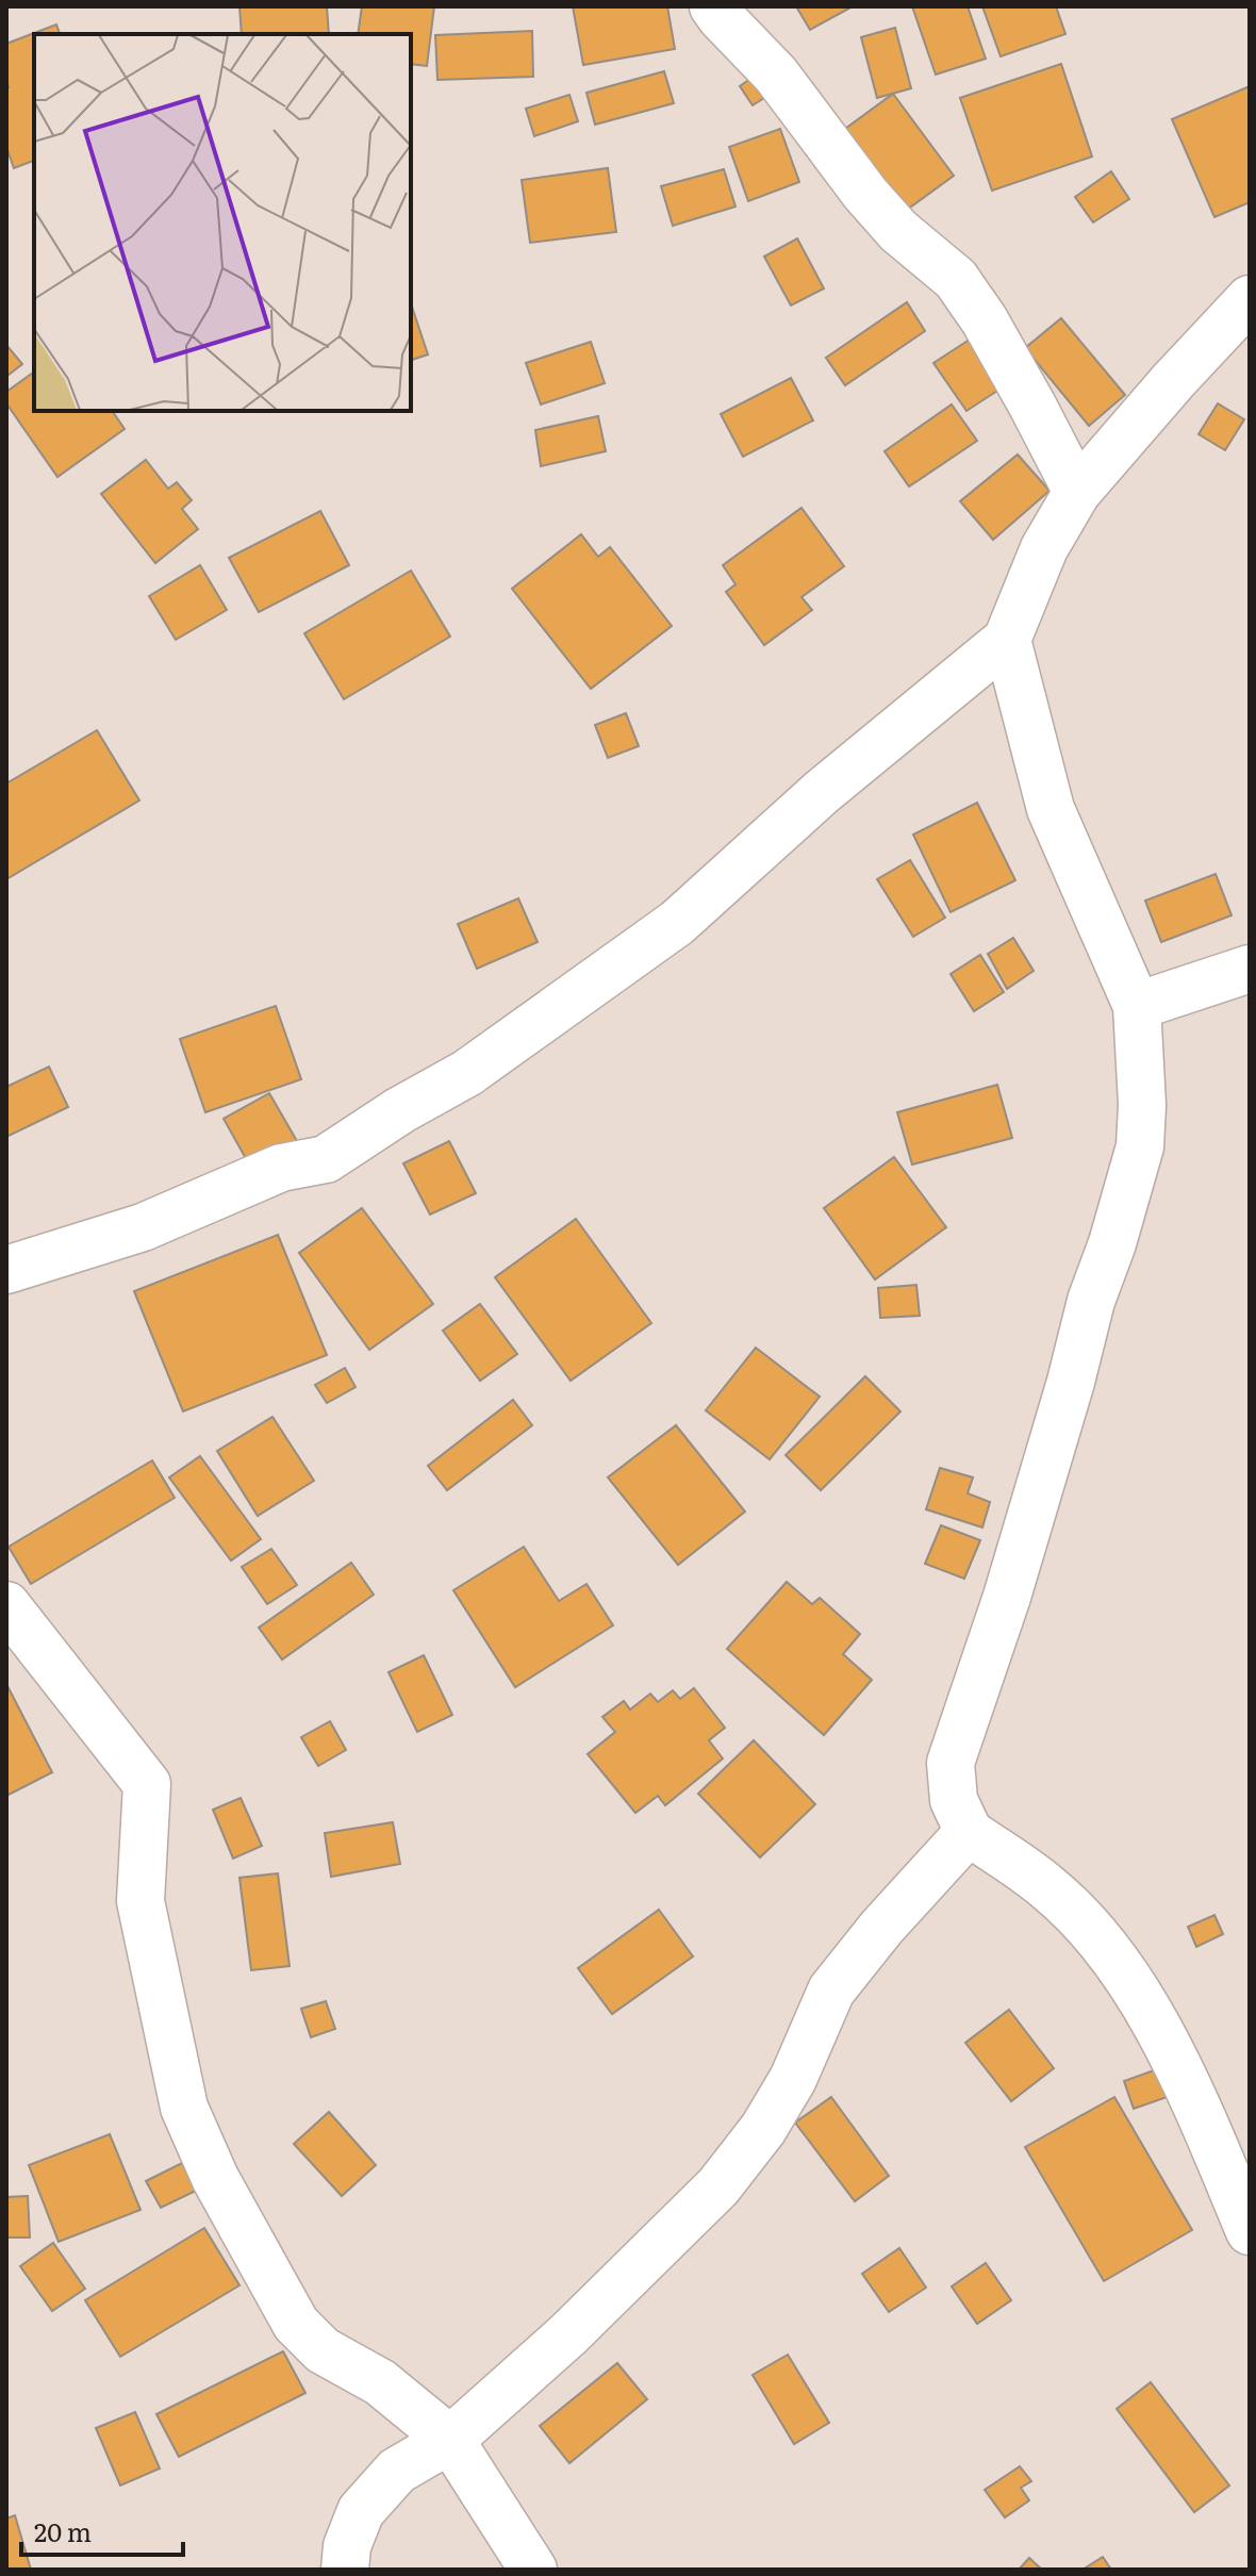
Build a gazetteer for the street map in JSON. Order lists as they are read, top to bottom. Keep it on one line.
{"scale_bar":"20 m"}
